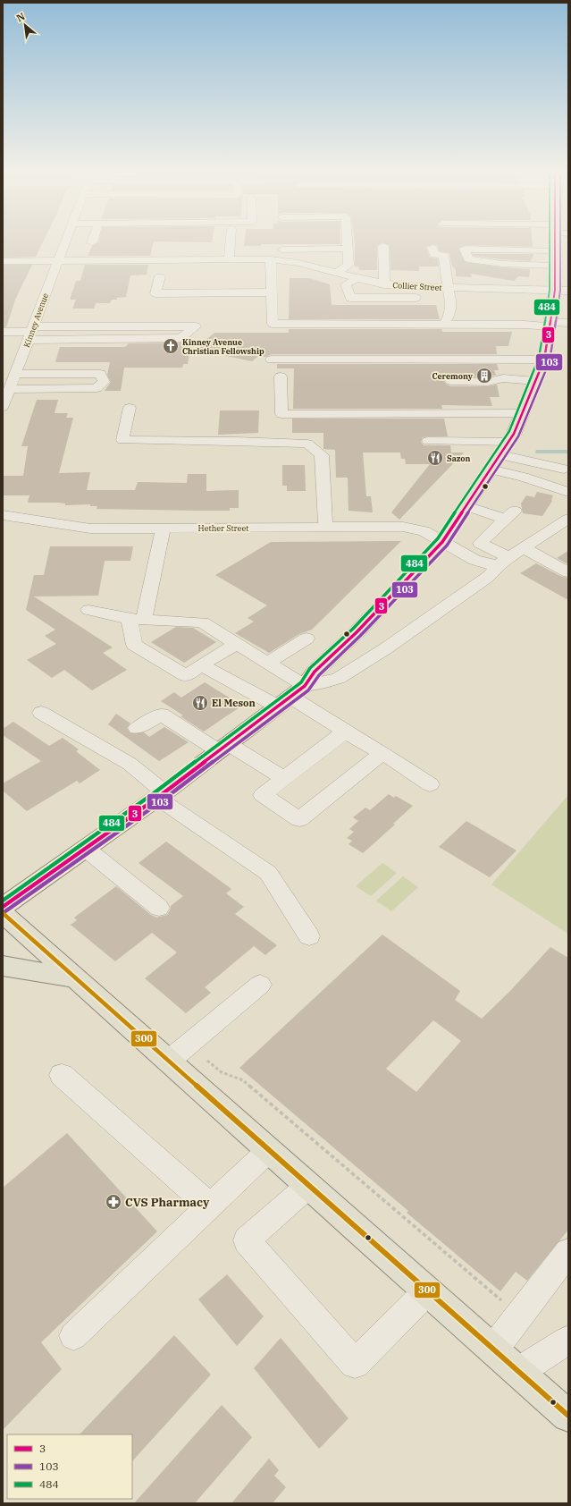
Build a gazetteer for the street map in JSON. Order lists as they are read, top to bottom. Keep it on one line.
{"streets":{"street":["Collier Street","Kinney Avenue","Hether Street"]},"crossings":[["Collier Street","Kinney Avenue"]],"places":{"church":["Kinney Avenue Christian Fellowship"],"building":["Ceremony"],"restaurant":["Sazon","El Meson"],"pharmacy":["CVS Pharmacy"]},"lines":["transit line 3","transit line 103","transit line 484","transit line 300"],"legend":["3","103","484"],"north":"top left"}
